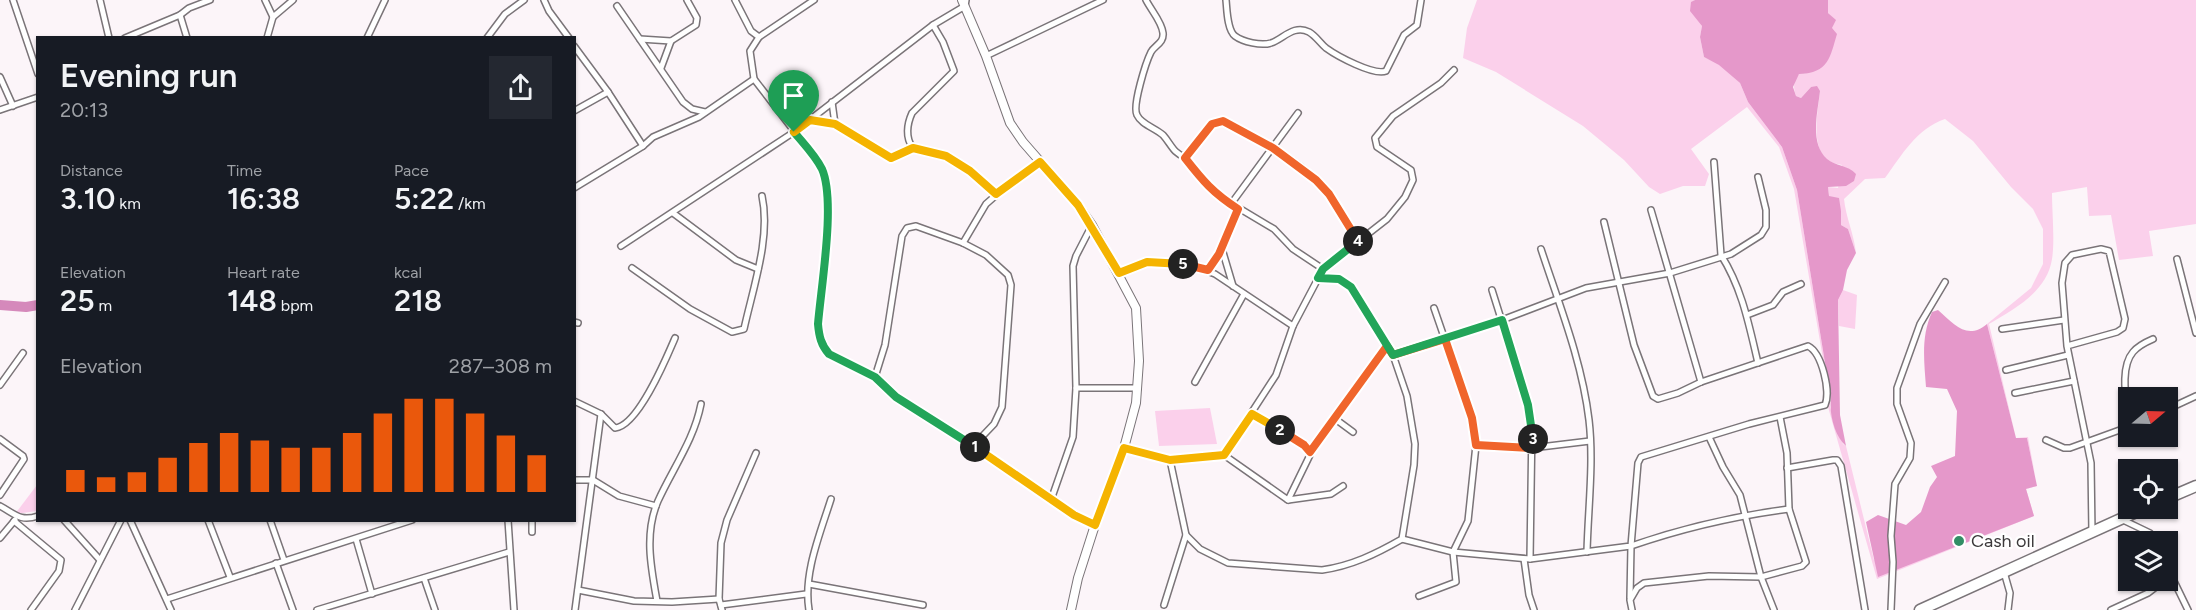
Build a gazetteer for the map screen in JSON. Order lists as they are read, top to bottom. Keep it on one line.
{"places":["Cash oil"],"north":"right","page":{"heading":["Evening run","20:13"],"stats":[["Distance","3.10 km"],["Time","16:38"],["Pace","5:22 /km"],["Elevation","25 m"],["Heart rate","148 bpm"],["kcal","218"]],"pins":["4","5","2","3","1"],"chart":["Elevation","287–308 m"]}}
